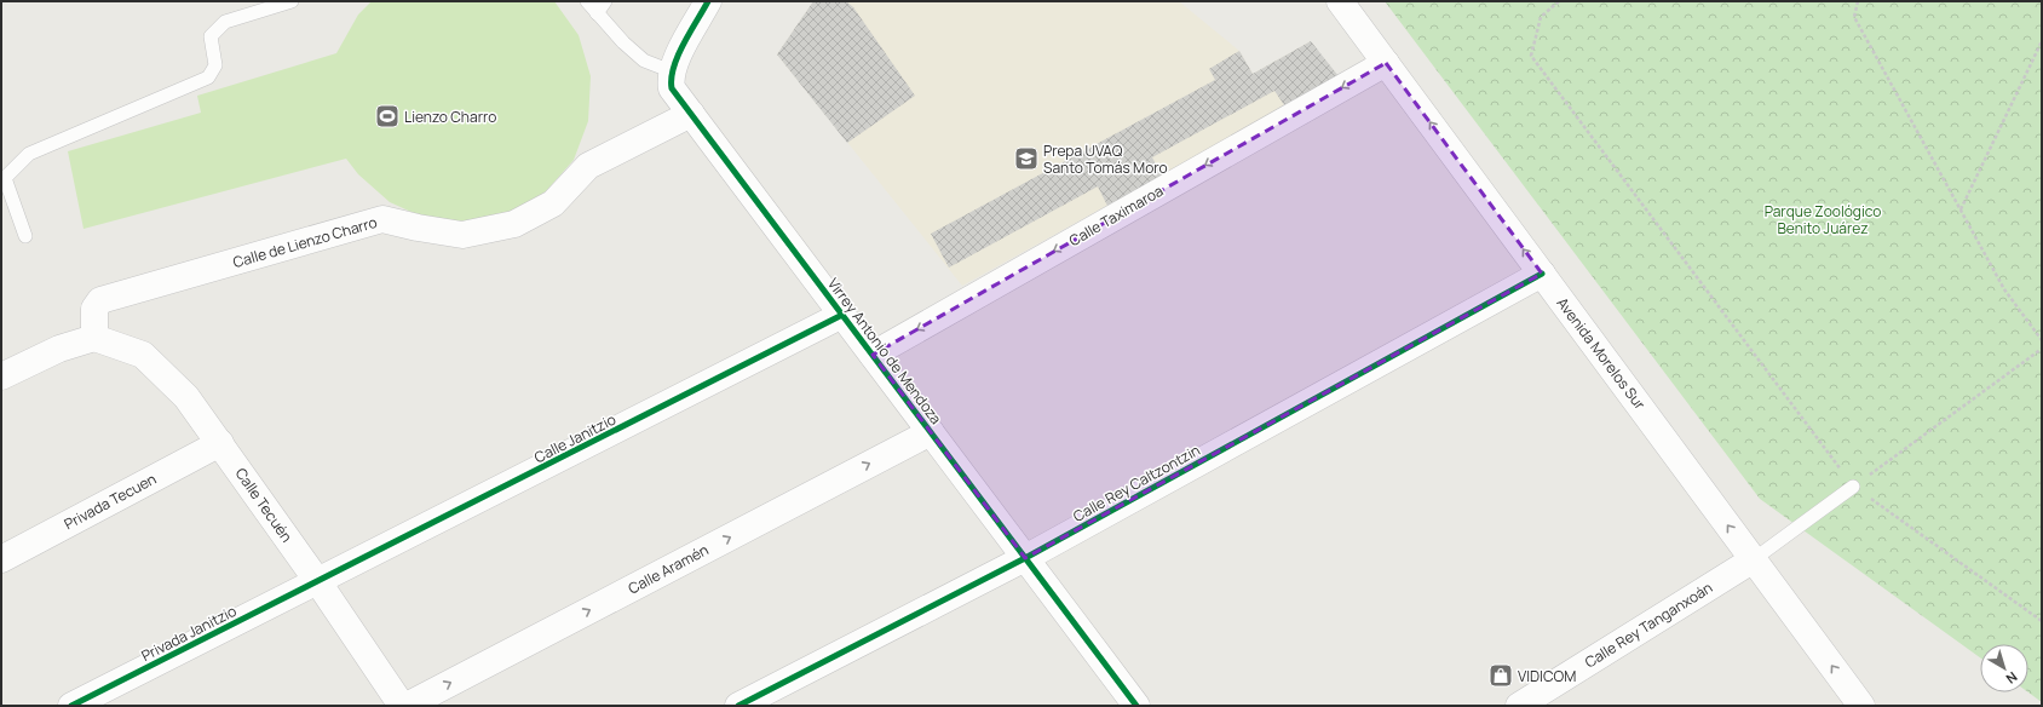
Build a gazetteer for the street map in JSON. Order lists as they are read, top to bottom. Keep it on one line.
{"streets":{"street":["Calle Taximaroa","Calle de Lienzo Charro","Virrey Antonio de Mendoza","Avenida Morelos Sur","Calle Janitzio","Calle Rey Caltzontzin","Privada Tecuen","Calle Tecuén","Calle Aramén","Calle Rey Tanganxoán","Privada Janitzio"]},"crossings":[["Calle Taximaroa","Virrey Antonio de Mendoza"],["Calle Taximaroa","Avenida Morelos Sur"],["Calle de Lienzo Charro","Virrey Antonio de Mendoza"],["Calle de Lienzo Charro","Calle Tecuén"],["Virrey Antonio de Mendoza","Calle Janitzio"],["Virrey Antonio de Mendoza","Calle Rey Caltzontzin"],["Virrey Antonio de Mendoza","Calle Aramén"],["Avenida Morelos Sur","Calle Rey Caltzontzin"],["Avenida Morelos Sur","Calle Rey Tanganxoán"],["Calle Janitzio","Calle Tecuén"],["Calle Janitzio","Privada Janitzio"],["Privada Tecuen","Calle Tecuén"],["Calle Tecuén","Privada Janitzio"]],"one_way":["Calle Taximaroa","Avenida Morelos Sur","Calle Aramén"],"parks":["Parque Zoológico Benito Juárez"],"places":{"sports":["Lienzo Charro"],"school or university":["Prepa UVAQ Santo Tomás Moro"],"shop":["VIDICOM"]},"north":"bottom right"}
